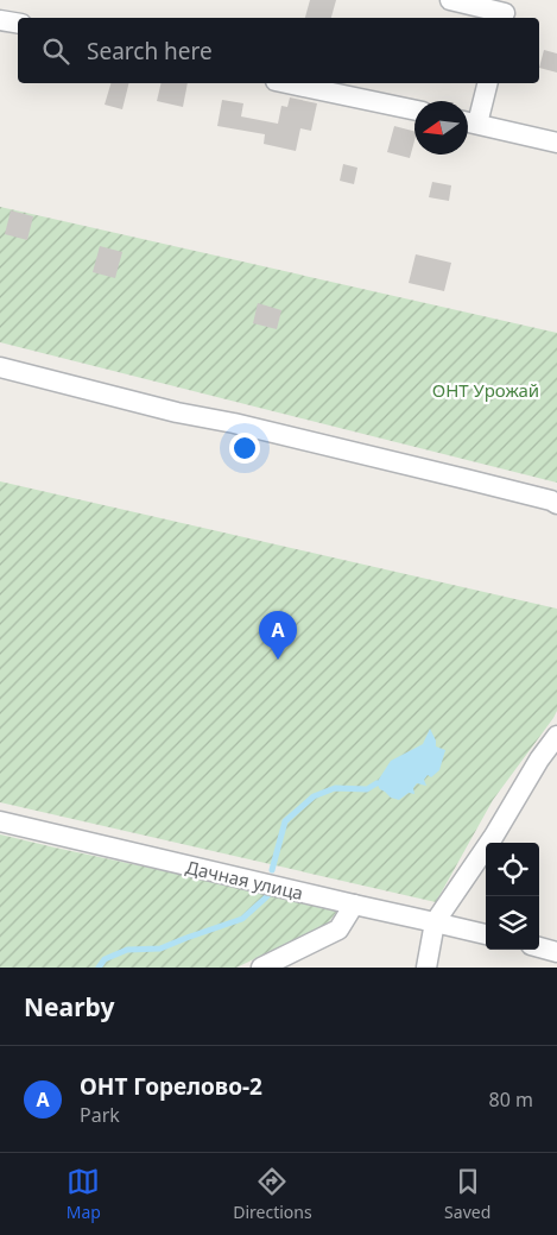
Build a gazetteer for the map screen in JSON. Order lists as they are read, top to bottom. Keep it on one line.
{"streets":{"street":["Дачная улица"]},"parks":["ОНТ Урожай"],"north":"left","page":{"search":"Search here","pins":"A","heading":"Nearby","list":[{"mark":"A","name":"ОНТ Горелово-2","note":"Park","value":"80 m"}],"nav":["Map","Directions","Saved"]}}
